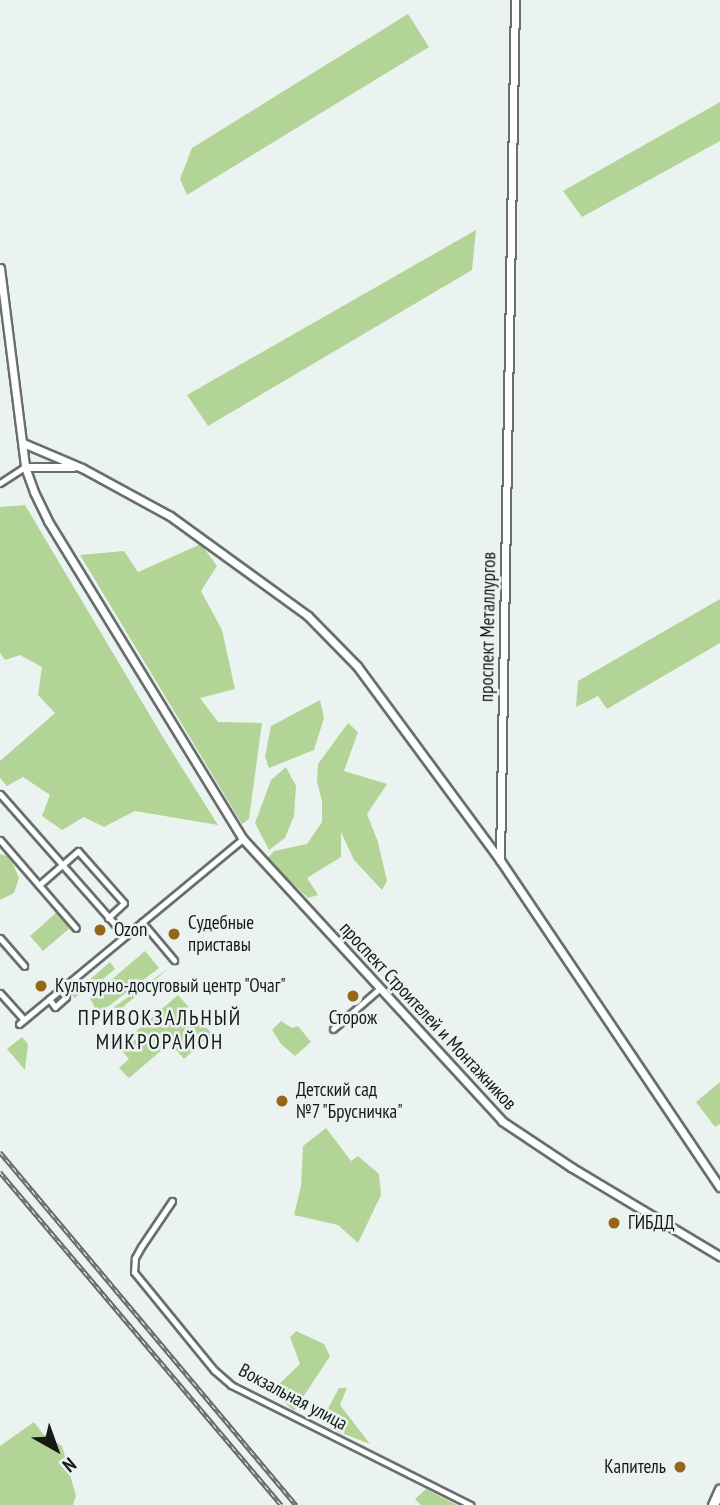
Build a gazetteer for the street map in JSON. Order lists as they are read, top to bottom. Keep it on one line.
{"streets":{"street":["проспект Металлургов","проспект Строителей и Монтажников","Вокзальная улица"]},"districts":["ПРИВОКЗАЛЬНЫЙ МИКРОРАЙОН"],"places":["Ozon","Судебные приставы","Культурно-досуговый центр \"Очаг\"","Сторож","Детский сад №7 \"Брусничка\"","ГИБДД","Капитель"],"north":"bottom right"}
